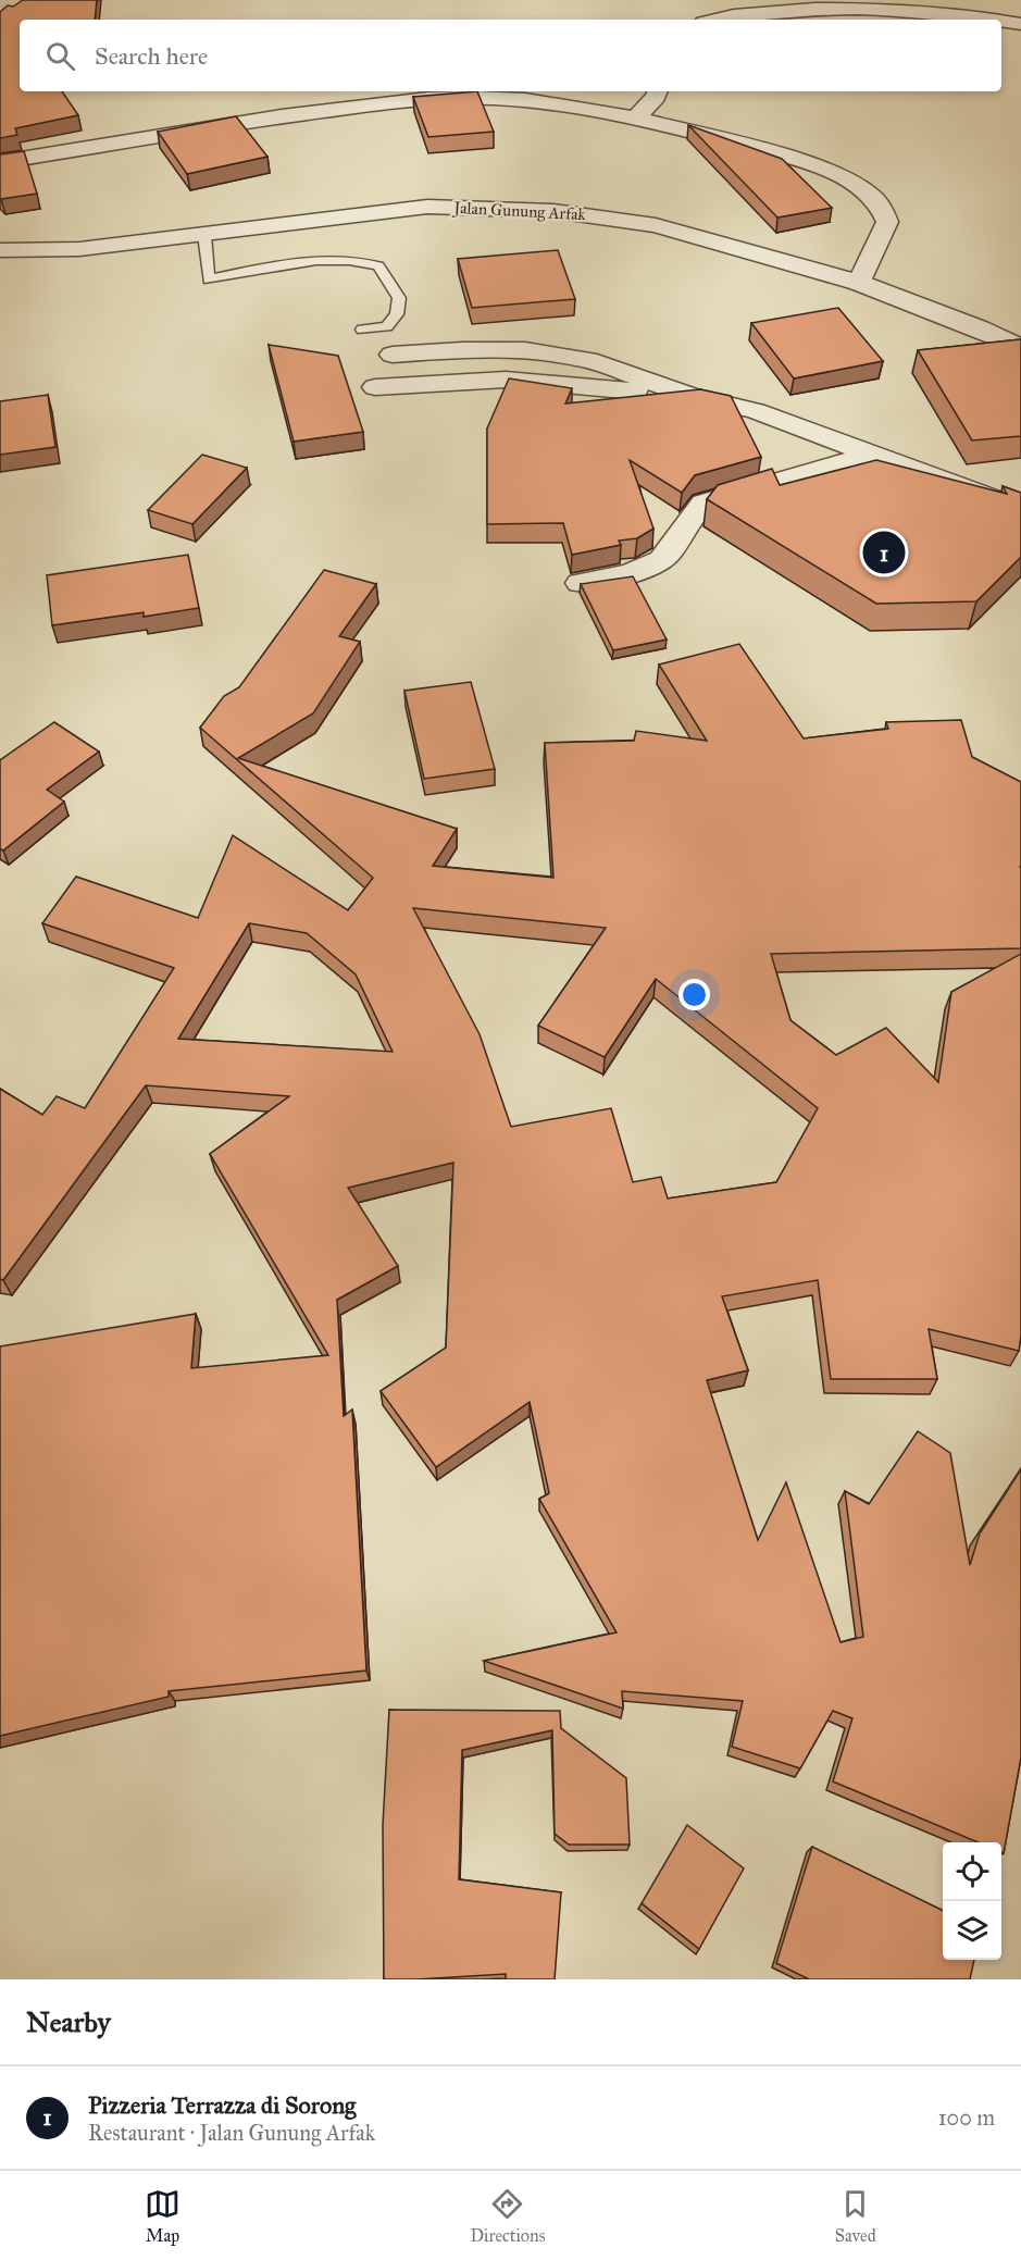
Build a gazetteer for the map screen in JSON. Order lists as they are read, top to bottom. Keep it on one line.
{"streets":{"street":["Jalan Gunung Arfak"]},"page":{"search":"Search here","pins":"1","heading":"Nearby","list":[{"mark":"1","name":"Pizzeria Terrazza di Sorong","note":"Restaurant · Jalan Gunung Arfak","value":"100 m"}],"nav":["Map","Directions","Saved"]}}
